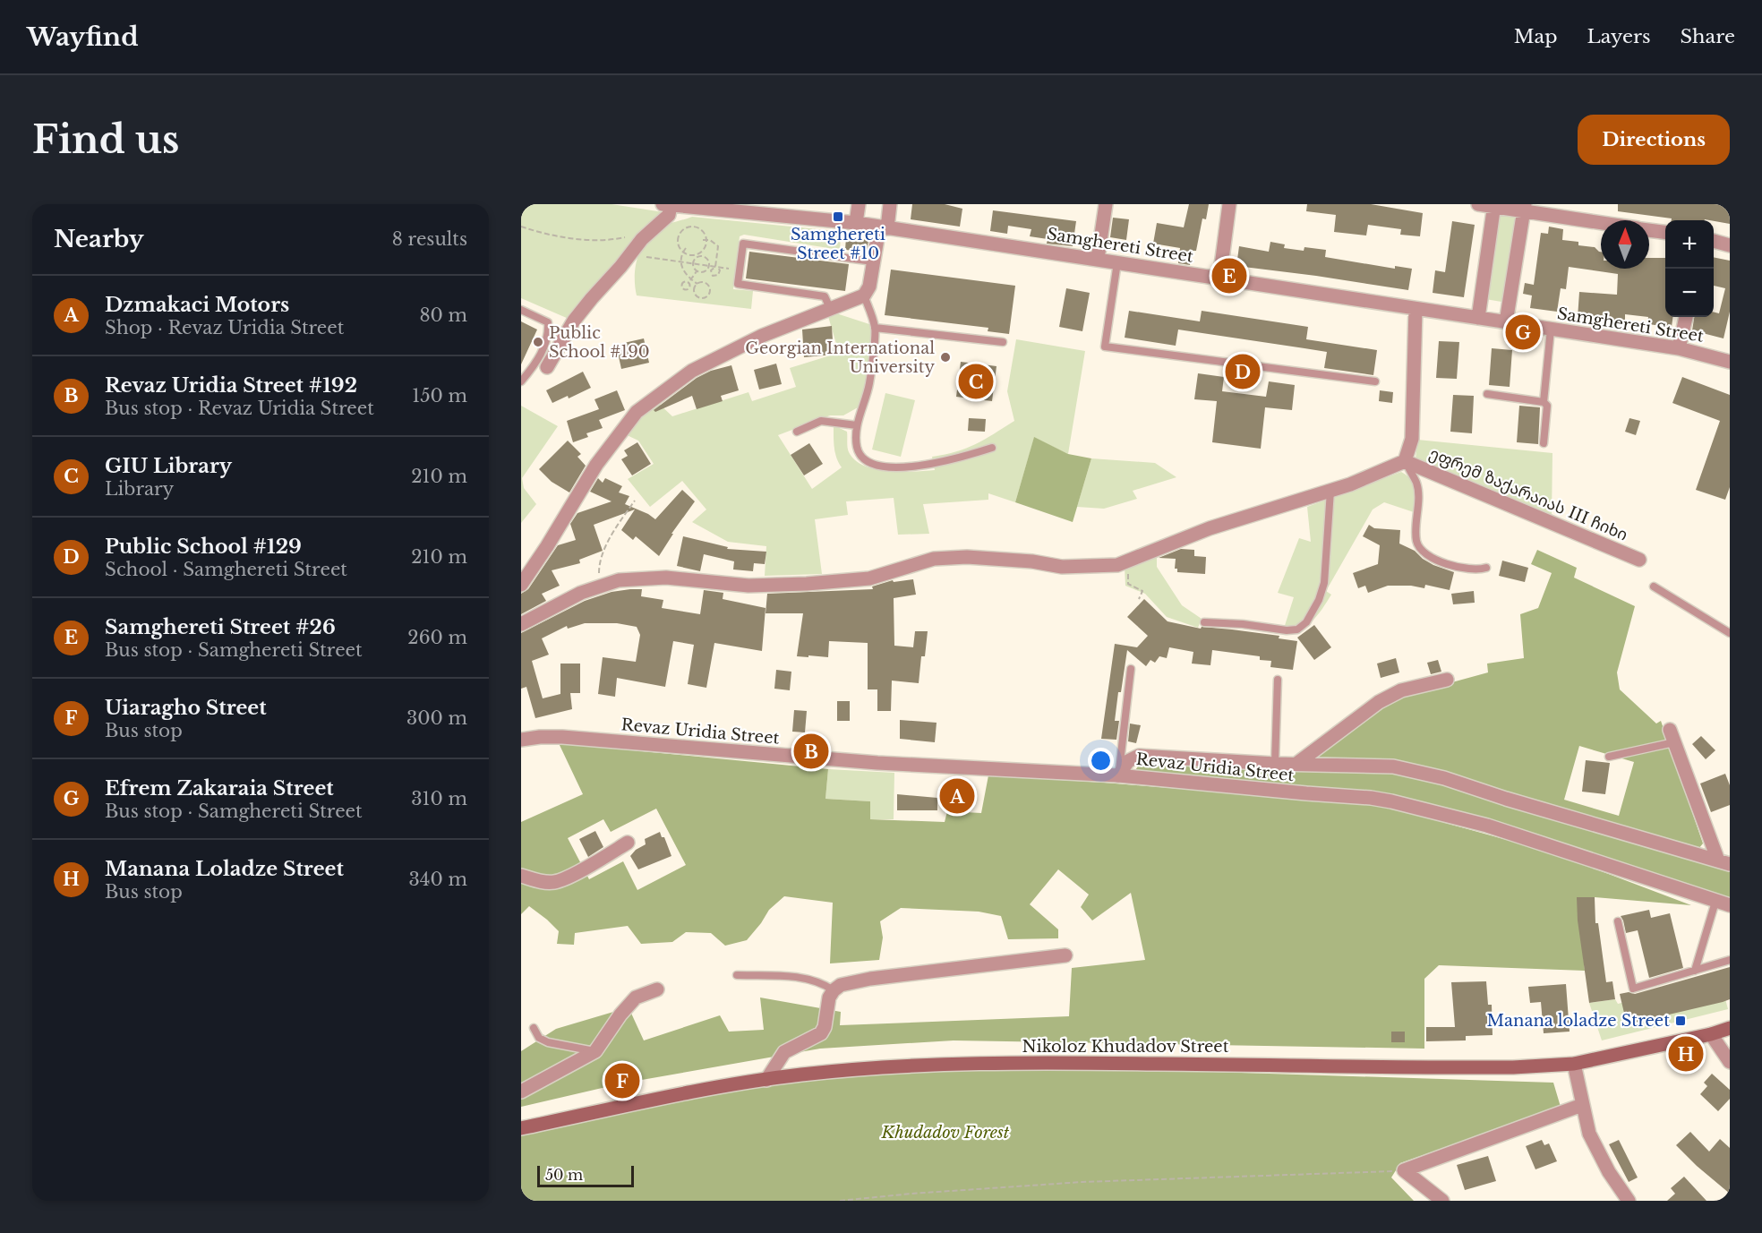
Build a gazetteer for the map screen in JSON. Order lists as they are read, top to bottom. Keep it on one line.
{"streets":{"main road":["Nikoloz Khudadov Street"],"street":["Samghereti Street","ეფრემ ზაქარაიას III ჩიხი","Revaz Uridia Street"]},"parks":["Khudadov Forest"],"places":{"transit":["Samghereti Street #10","Manana loladze Street"],"other":["Public School #190","Georgian International University"]},"scale_bar":"50 m","north":"top","page":{"header":"Wayfind","nav":["Map","Layers","Share"],"buttons":"Directions","title":"Find us","heading":["Nearby","8 results"],"map_buttons":["+","−"],"pins":["E","G","D","C","B","A","H","F"],"list":[{"mark":"A","name":"Dzmakaci Motors","note":"Shop · Revaz Uridia Street","value":"80 m"},{"mark":"B","name":"Revaz Uridia Street #192","note":"Bus stop · Revaz Uridia Street","value":"150 m"},{"mark":"C","name":"GIU Library","note":"Library","value":"210 m"},{"mark":"D","name":"Public School #129","note":"School · Samghereti Street","value":"210 m"},{"mark":"E","name":"Samghereti Street #26","note":"Bus stop · Samghereti Street","value":"260 m"},{"mark":"F","name":"Uiaragho Street","note":"Bus stop","value":"300 m"},{"mark":"G","name":"Efrem Zakaraia Street","note":"Bus stop · Samghereti Street","value":"310 m"},{"mark":"H","name":"Manana Loladze Street","note":"Bus stop","value":"340 m"}],"scale":"50 m"}}
